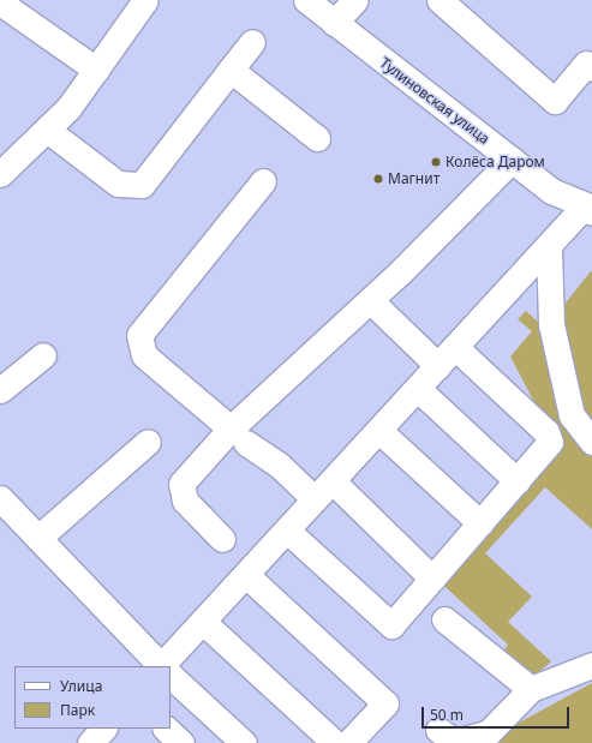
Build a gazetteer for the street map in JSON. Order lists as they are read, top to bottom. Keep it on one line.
{"streets":{"street":["Тулиновская улица"]},"places":["Колёса Даром","Магнит"],"legend":["Улица","Парк"],"scale_bar":"50 m"}
